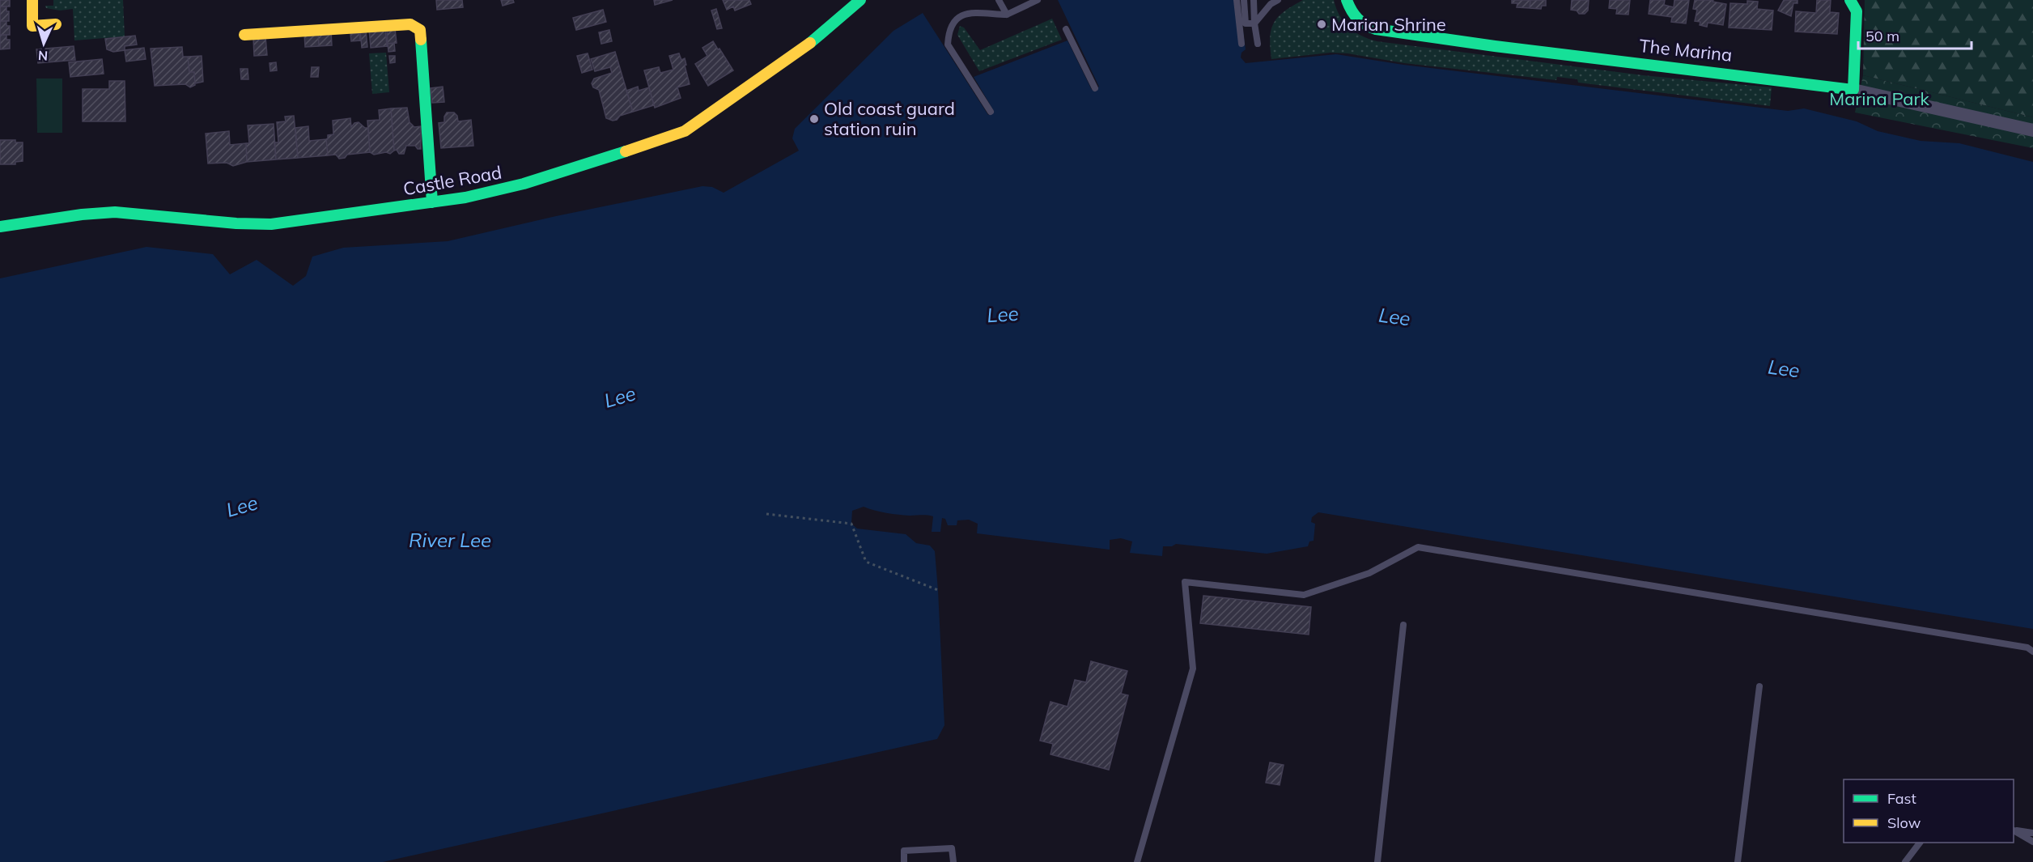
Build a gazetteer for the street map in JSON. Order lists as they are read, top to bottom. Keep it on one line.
{"streets":{"street":["The Marina","Castle Road"]},"water":["Lee","River Lee"],"parks":["Marina Park"],"places":["Marian Shrine","Old coast guard station ruin"],"legend":["Fast","Slow"],"scale_bar":"50 m","north":"bottom"}
